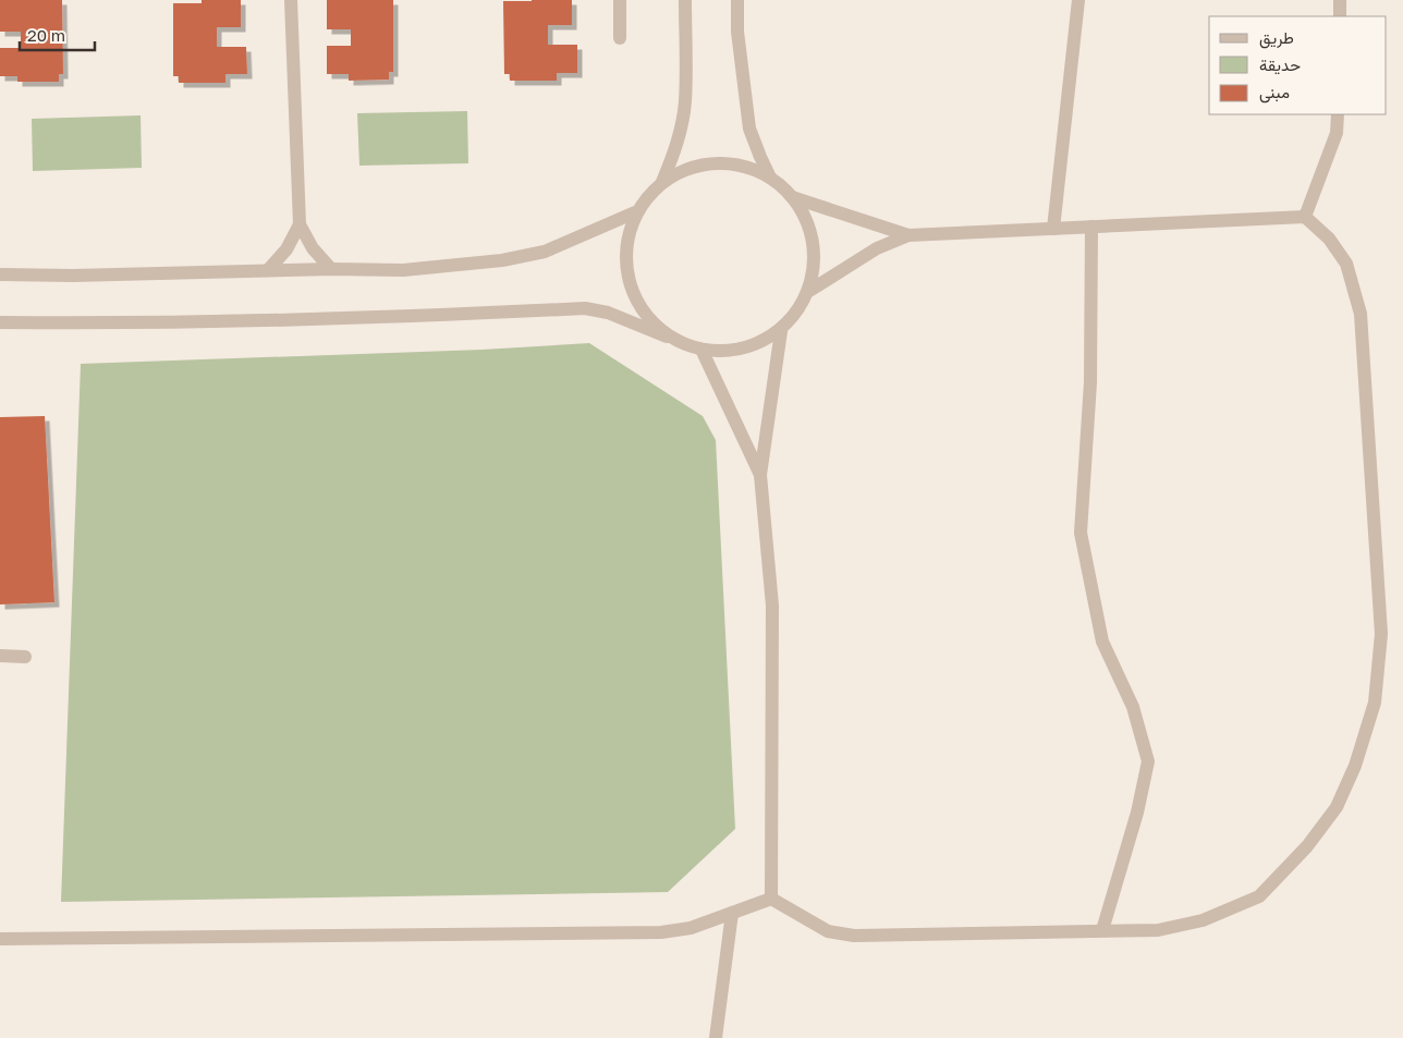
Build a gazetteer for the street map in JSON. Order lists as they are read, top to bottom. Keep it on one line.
{"legend":["طريق","حديقة","مبنى"],"scale_bar":"20 m"}
